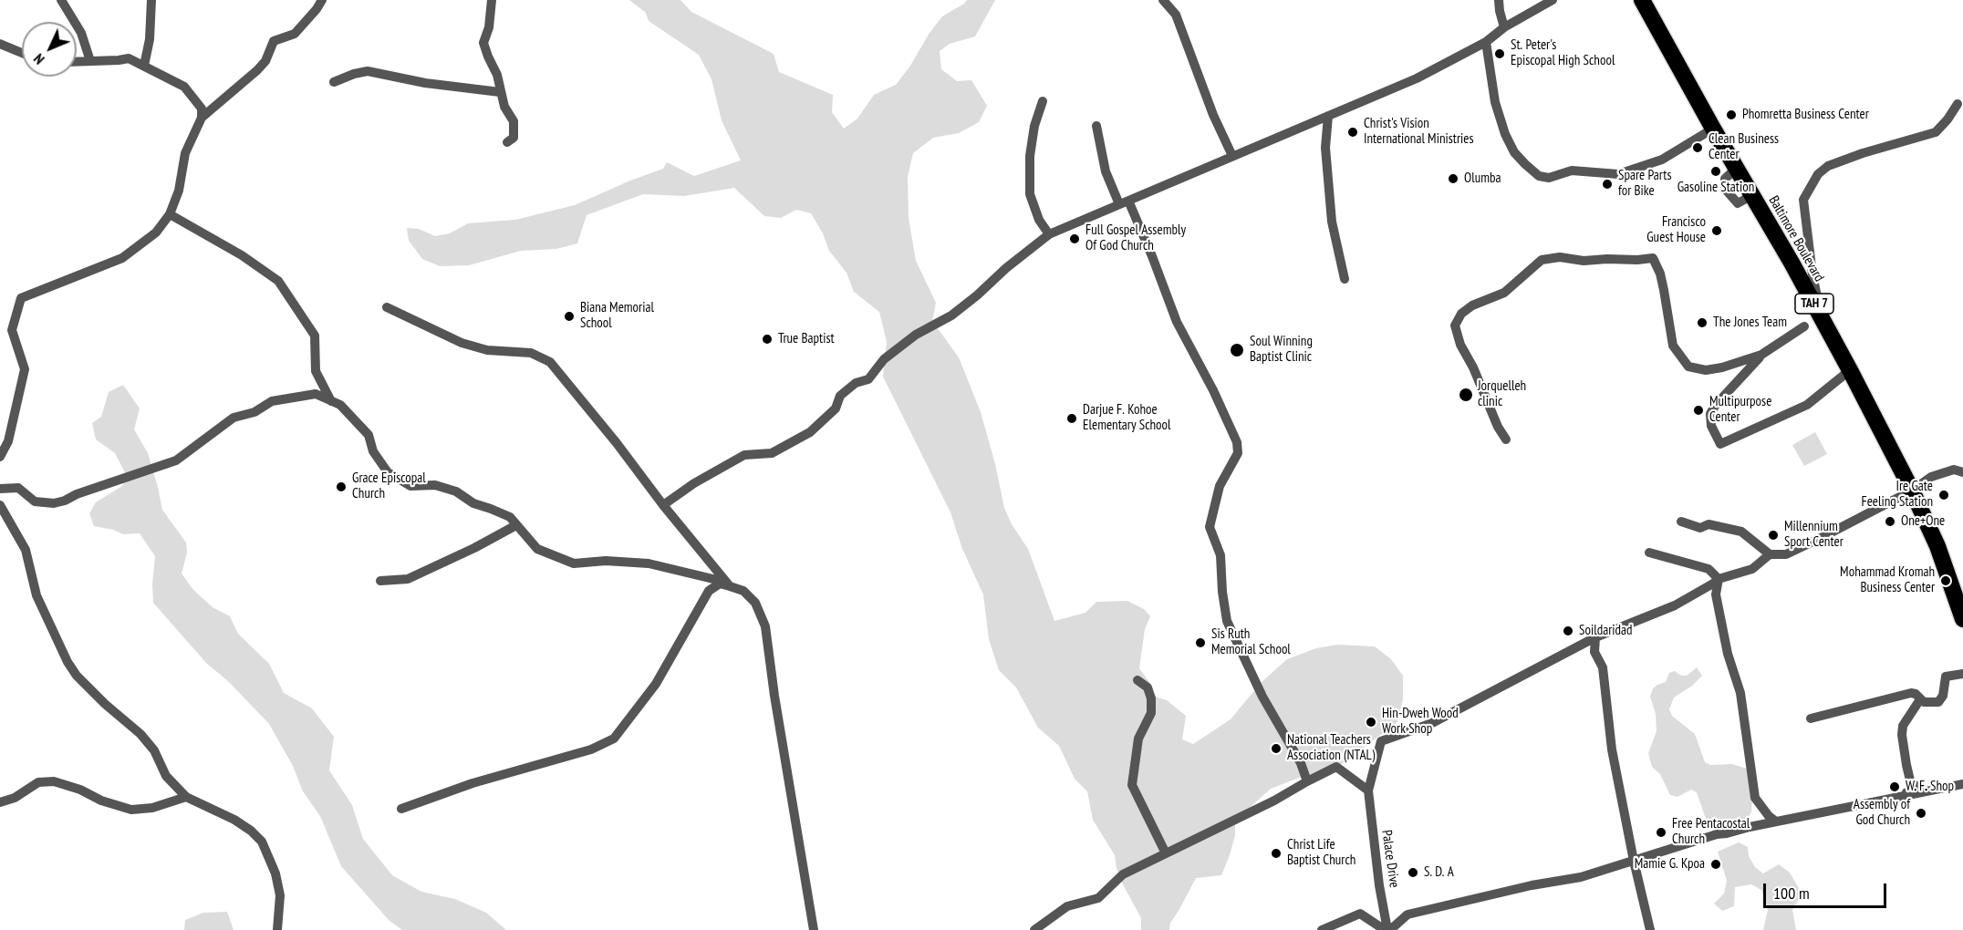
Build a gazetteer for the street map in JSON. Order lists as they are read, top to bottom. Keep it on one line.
{"streets":{"highway":["Baltimore Boulevard","TAH 7"],"street":["Palace Drive"]},"places":["St. Peter's Episcopal High School","Phomretta Business Center","Christ's Vision International Ministries","Clean Business Center","Gasoline Station","Olumba","Spare Parts for Bike","Francisco Guest House","Full Gospel Assembly Of God Church","Biana Memorial School","The Jones Team","True Baptist","Soul Winning Baptist Clinic","Jorquelleh clinic","Multipurpose Center","Darjue F. Kohoe Elementary School","Grace Episcopal Church","Ire Gate Feeling Station","One+One","Millennium Sport Center","Mohammad Kromah Business Center","Soildaridad","Sis Ruth Memorial School","Hin-Dweh Wood Work Shop","National Teachers Association (NTAL)","W. F. Shop","Assembly of God Church","Free Pentacostal Church","Christ Life Baptist Church","Mamie G. Kpoa","S. D. A"],"scale_bar":"100 m","north":"bottom left"}
